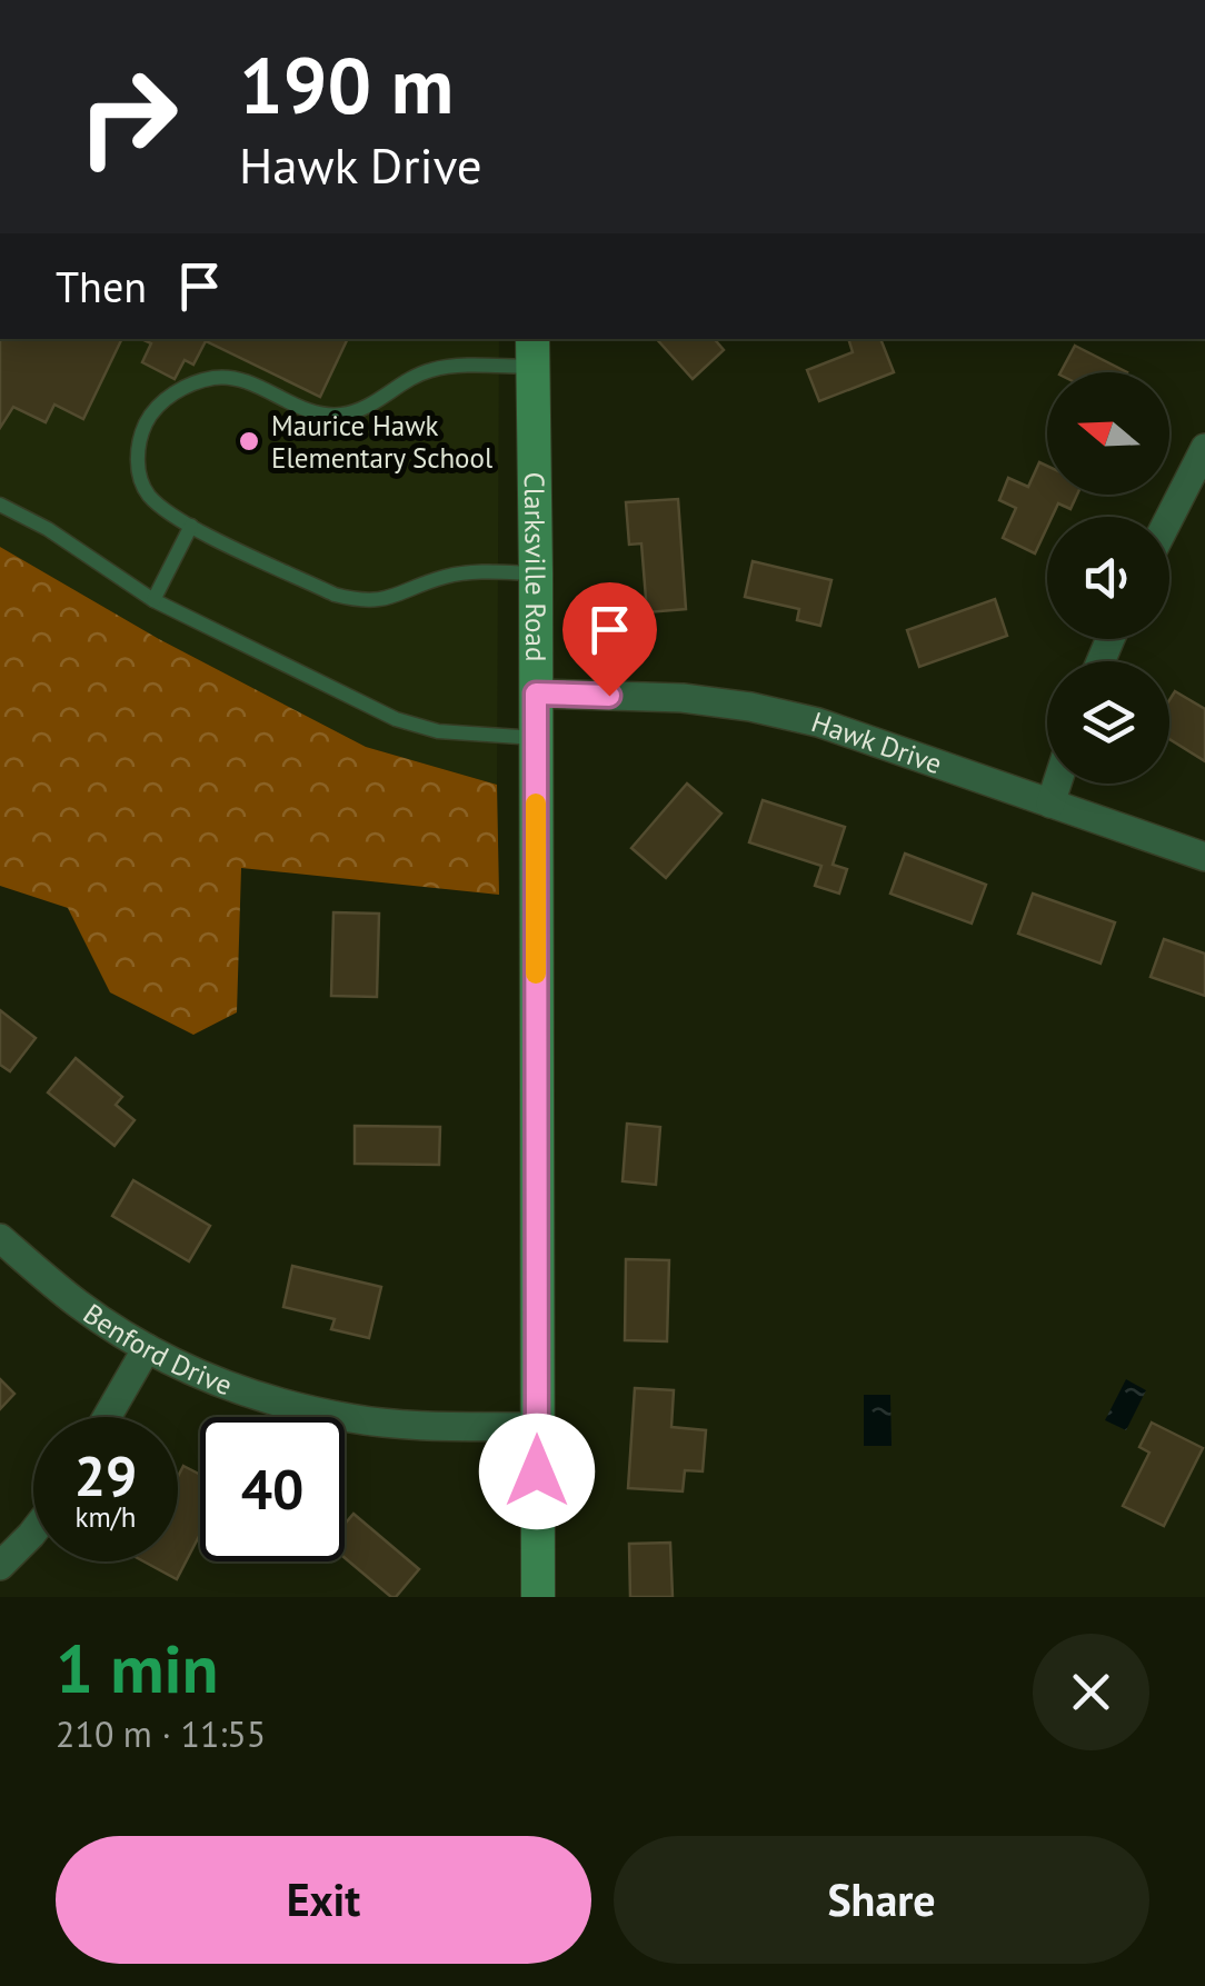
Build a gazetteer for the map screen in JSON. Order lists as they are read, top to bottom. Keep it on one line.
{"streets":{"street":["Clarksville Road","Hawk Drive","Benford Drive"]},"crossings":[["Clarksville Road","Hawk Drive"],["Clarksville Road","Benford Drive"]],"places":["Maurice Hawk Elementary School"],"north":"left","page":{"turn":["190 m","Hawk Drive"],"then":"Then","speed":"29 km/h","limit":"40","heading":["1 min","210 m · 11:55"],"buttons":["Exit","Share"]}}
